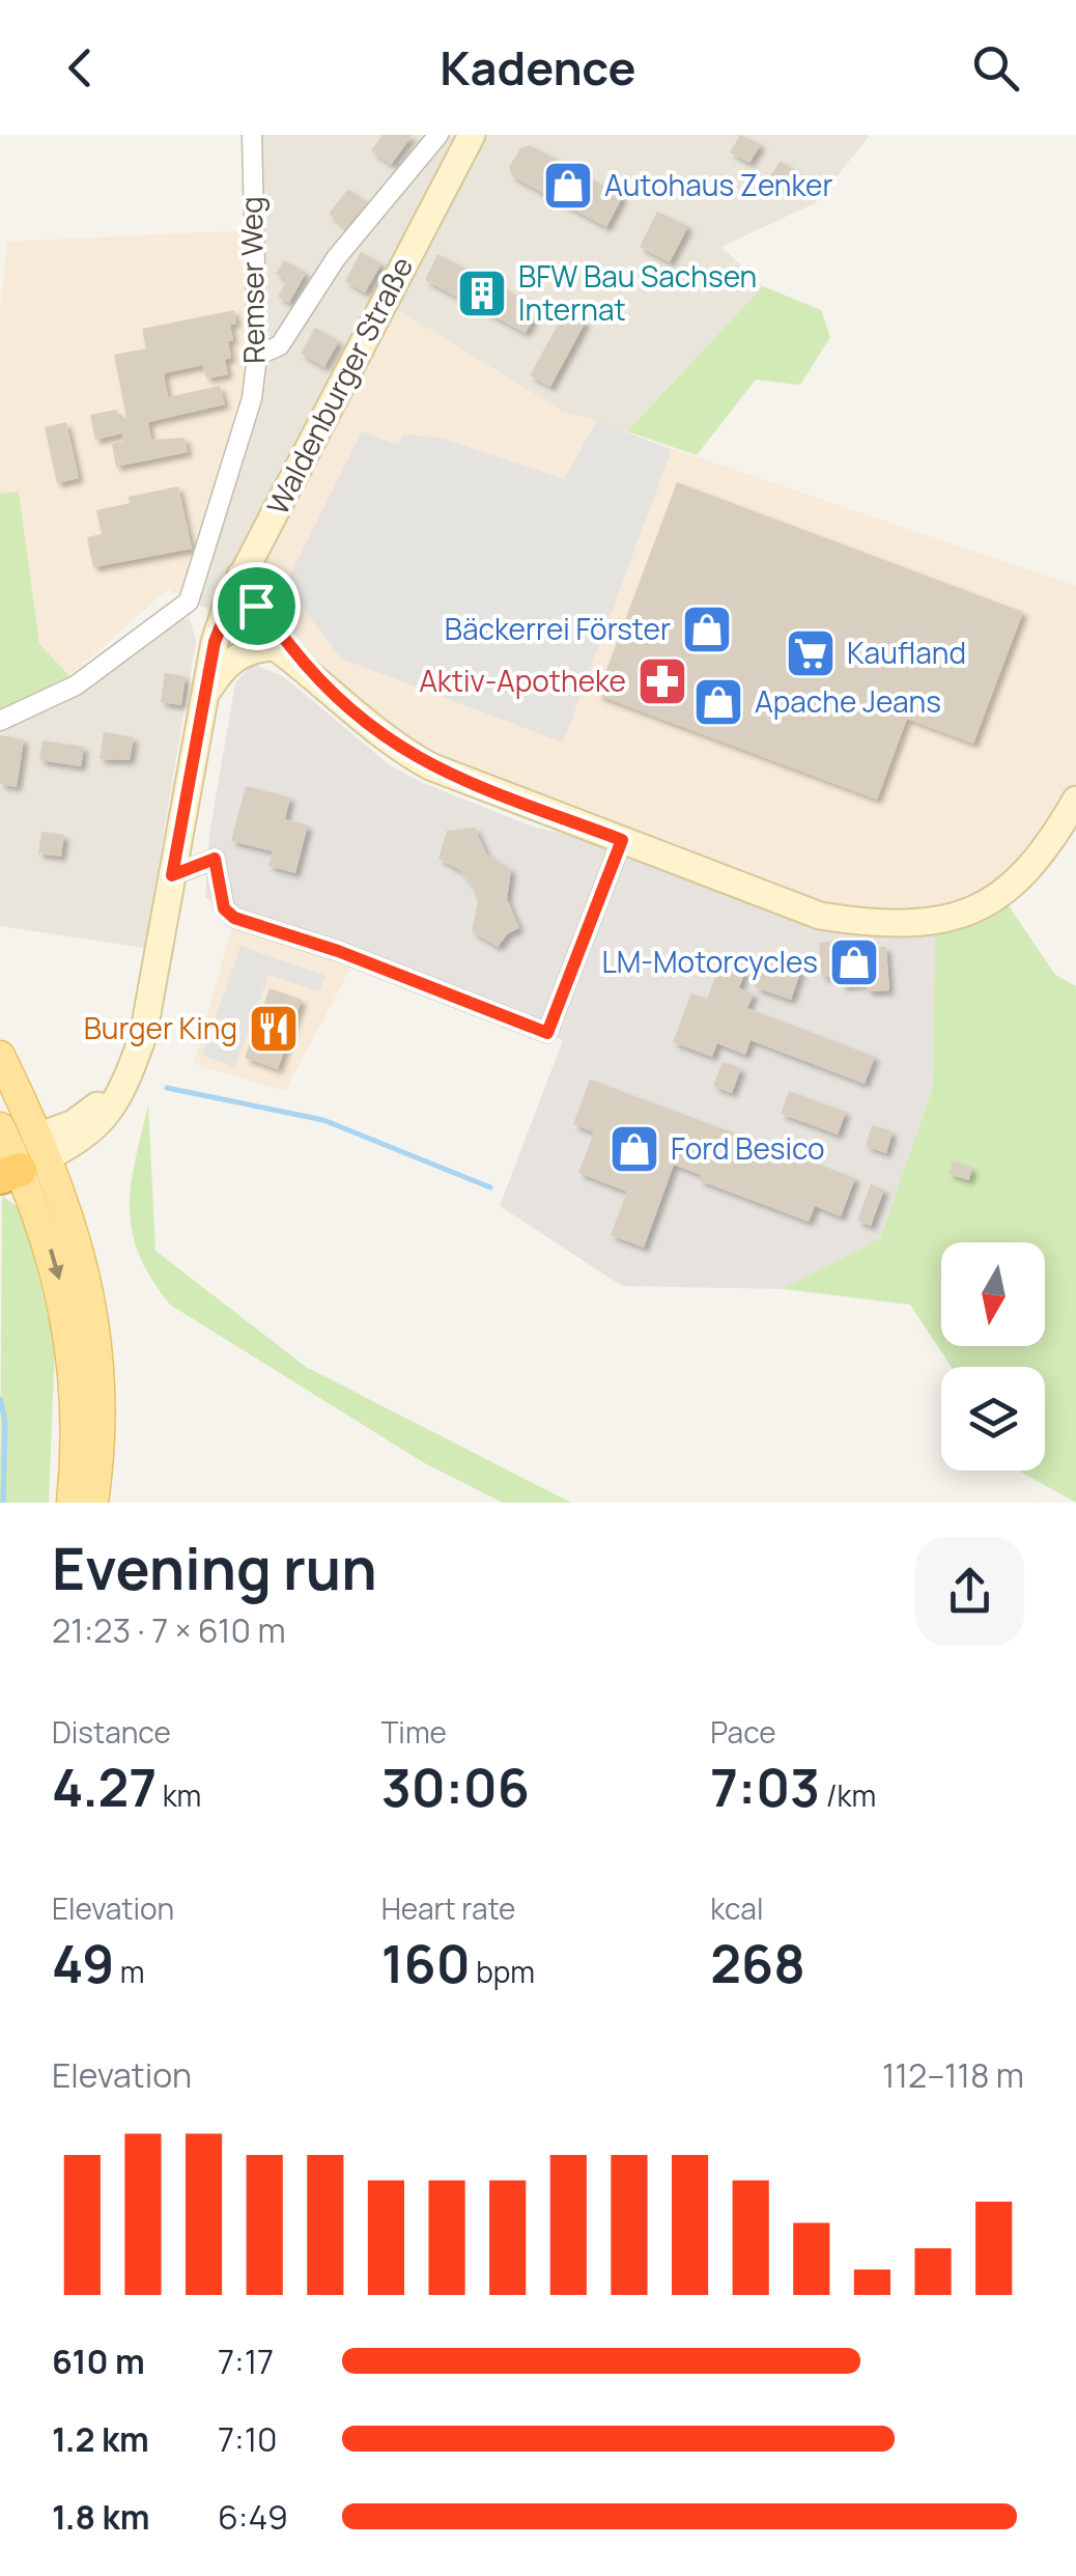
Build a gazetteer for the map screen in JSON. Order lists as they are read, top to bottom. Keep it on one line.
{"streets":{"street":["Remser Weg","Waldenburger Straße"]},"places":{"shop":["Autohaus Zenker","Bäckerrei Förster","Apache Jeans","LM-Motorcycles","Ford Besico"],"building":["BFW Bau Sachsen Internat"],"supermarket":["Kaufland"],"pharmacy":["Aktiv-Apotheke"],"restaurant":["Burger King"]},"north":"bottom","page":{"header":"Kadence","heading":["Evening run","21:23 · 7 × 610 m"],"stats":[["Distance","4.27 km"],["Time","30:06"],["Pace","7:03 /km"],["Elevation","49 m"],["Heart rate","160 bpm"],["kcal","268"]],"chart":["Elevation","112–118 m"],"list":[{"name":"610 m","note":"7:17"},{"name":"1.2 km","note":"7:10"},{"name":"1.8 km","note":"6:49"}]}}
